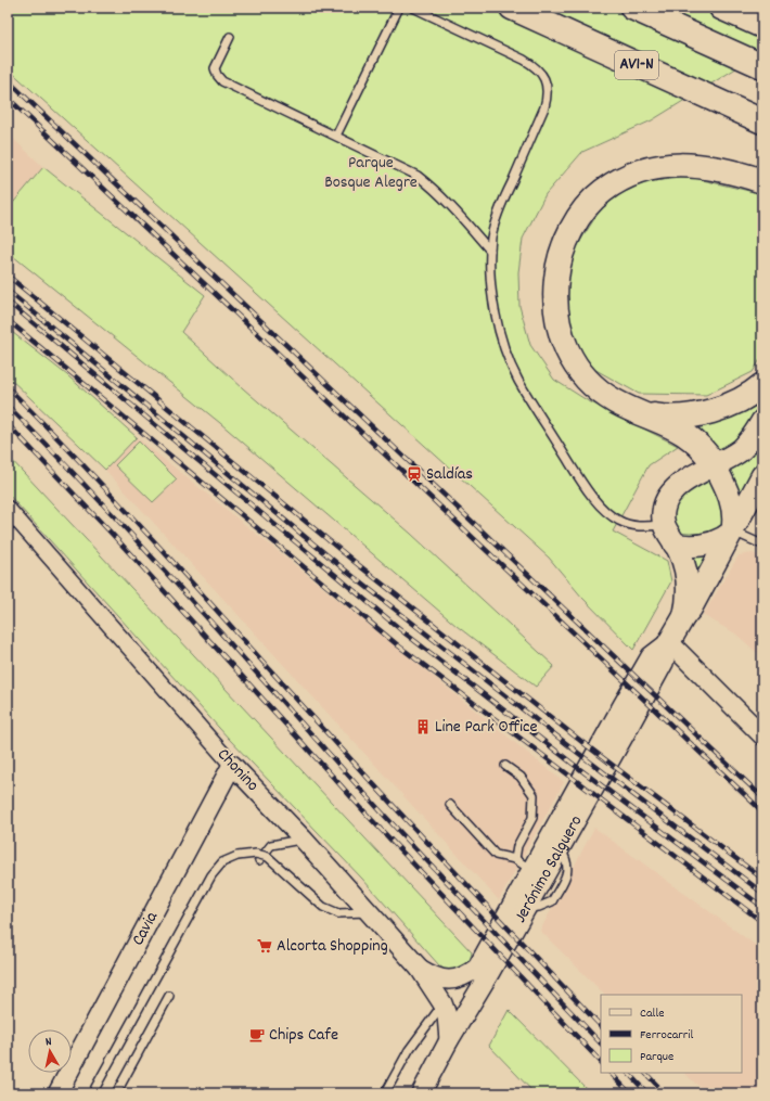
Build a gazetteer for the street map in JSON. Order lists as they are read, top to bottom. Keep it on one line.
{"streets":{"highway":["AV1-N"],"main road":["Jerónimo Salguero"],"street":["Chonino","Cavia"]},"crossings":[["Chonino","Jerónimo Salguero"],["Chonino","Cavia"]],"parks":["Parque Bosque Alegre"],"places":{"station":["Saldías"],"building":["Line Park Office"],"supermarket":["Alcorta Shopping"],"cafe":["Chips Cafe"]},"legend":["Calle","Ferrocarril","Parque"],"north":"top"}
